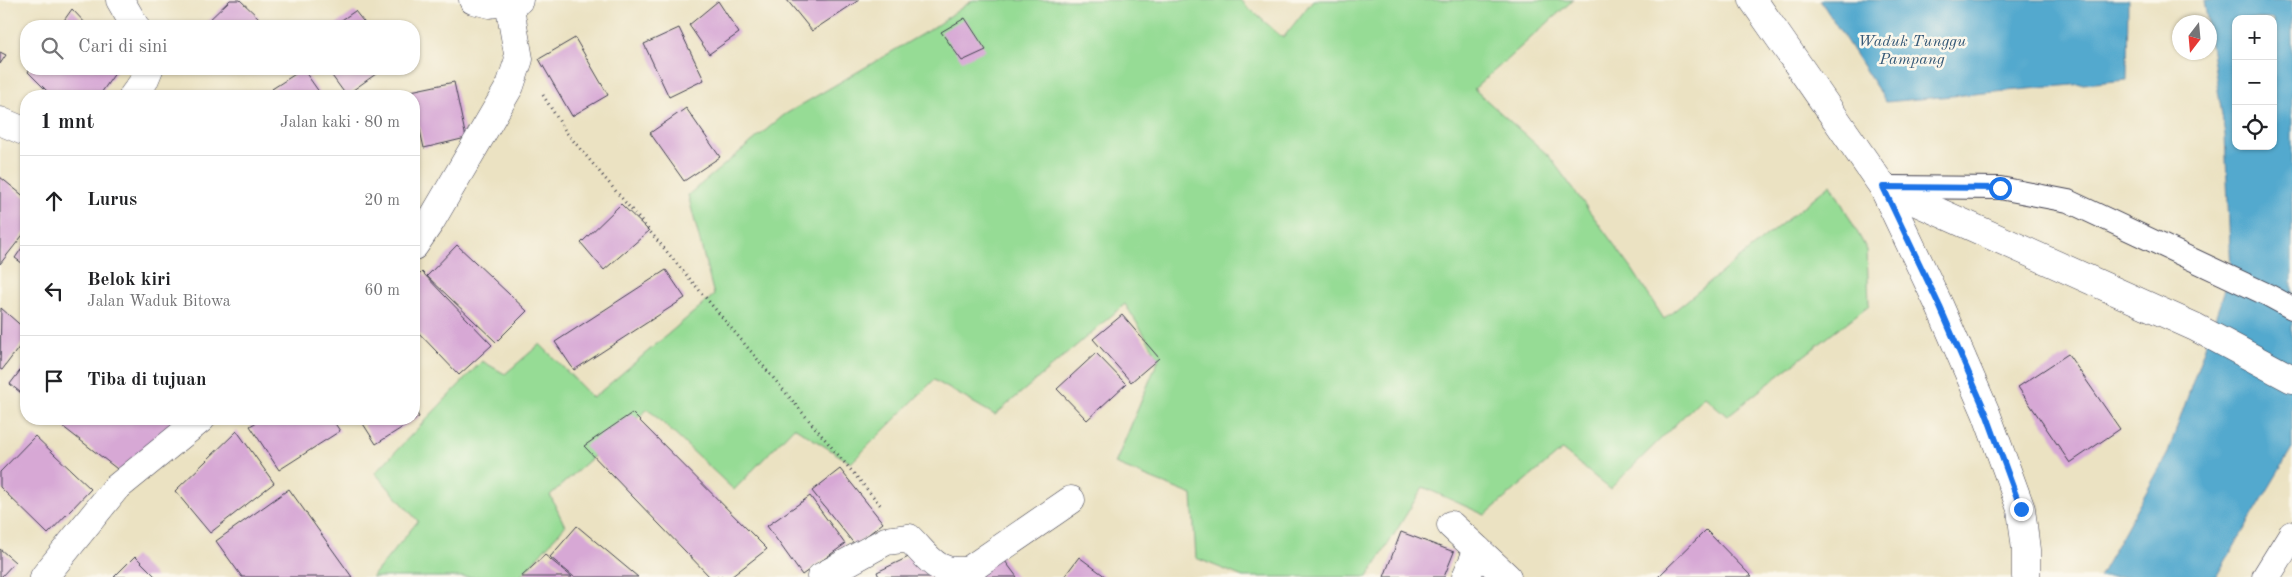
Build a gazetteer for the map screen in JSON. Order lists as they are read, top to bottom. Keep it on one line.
{"water":["Waduk Tunggu Pampang"],"north":"bottom","page":{"map_buttons":["+","−"],"search":"Cari di sini","heading":["1 mnt","Jalan kaki · 80 m"],"list":[["Lurus","20 m"],["Belok kiri","Jalan Waduk Bitowa","60 m"],"Tiba di tujuan"]}}
